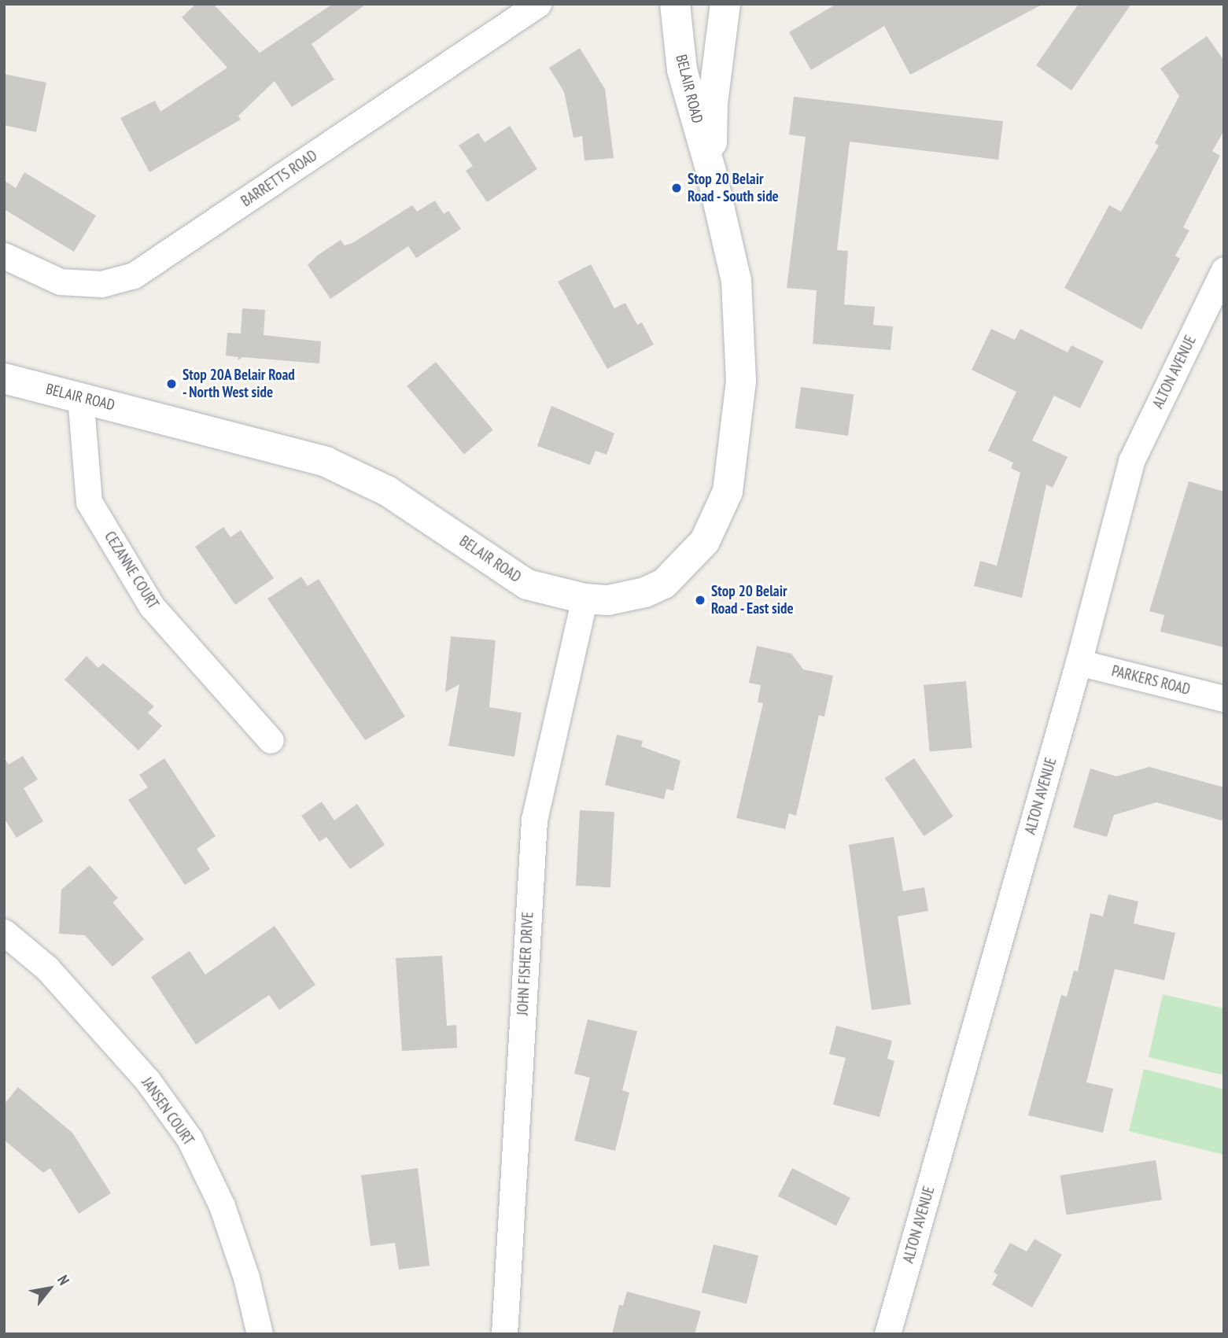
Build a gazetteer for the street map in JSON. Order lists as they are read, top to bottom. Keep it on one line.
{"streets":{"main road":["BELAIR ROAD"],"street":["BARRETTS ROAD","ALTON AVENUE","CEZANNE COURT","PARKERS ROAD","JOHN FISHER DRIVE","JANSEN COURT"]},"crossings":[["BELAIR ROAD","CEZANNE COURT"],["BELAIR ROAD","JOHN FISHER DRIVE"],["ALTON AVENUE","PARKERS ROAD"]],"places":["Stop 20 Belair Road - South side","Stop 20A Belair Road - North West side","Stop 20 Belair Road - East side"],"north":"top right"}
